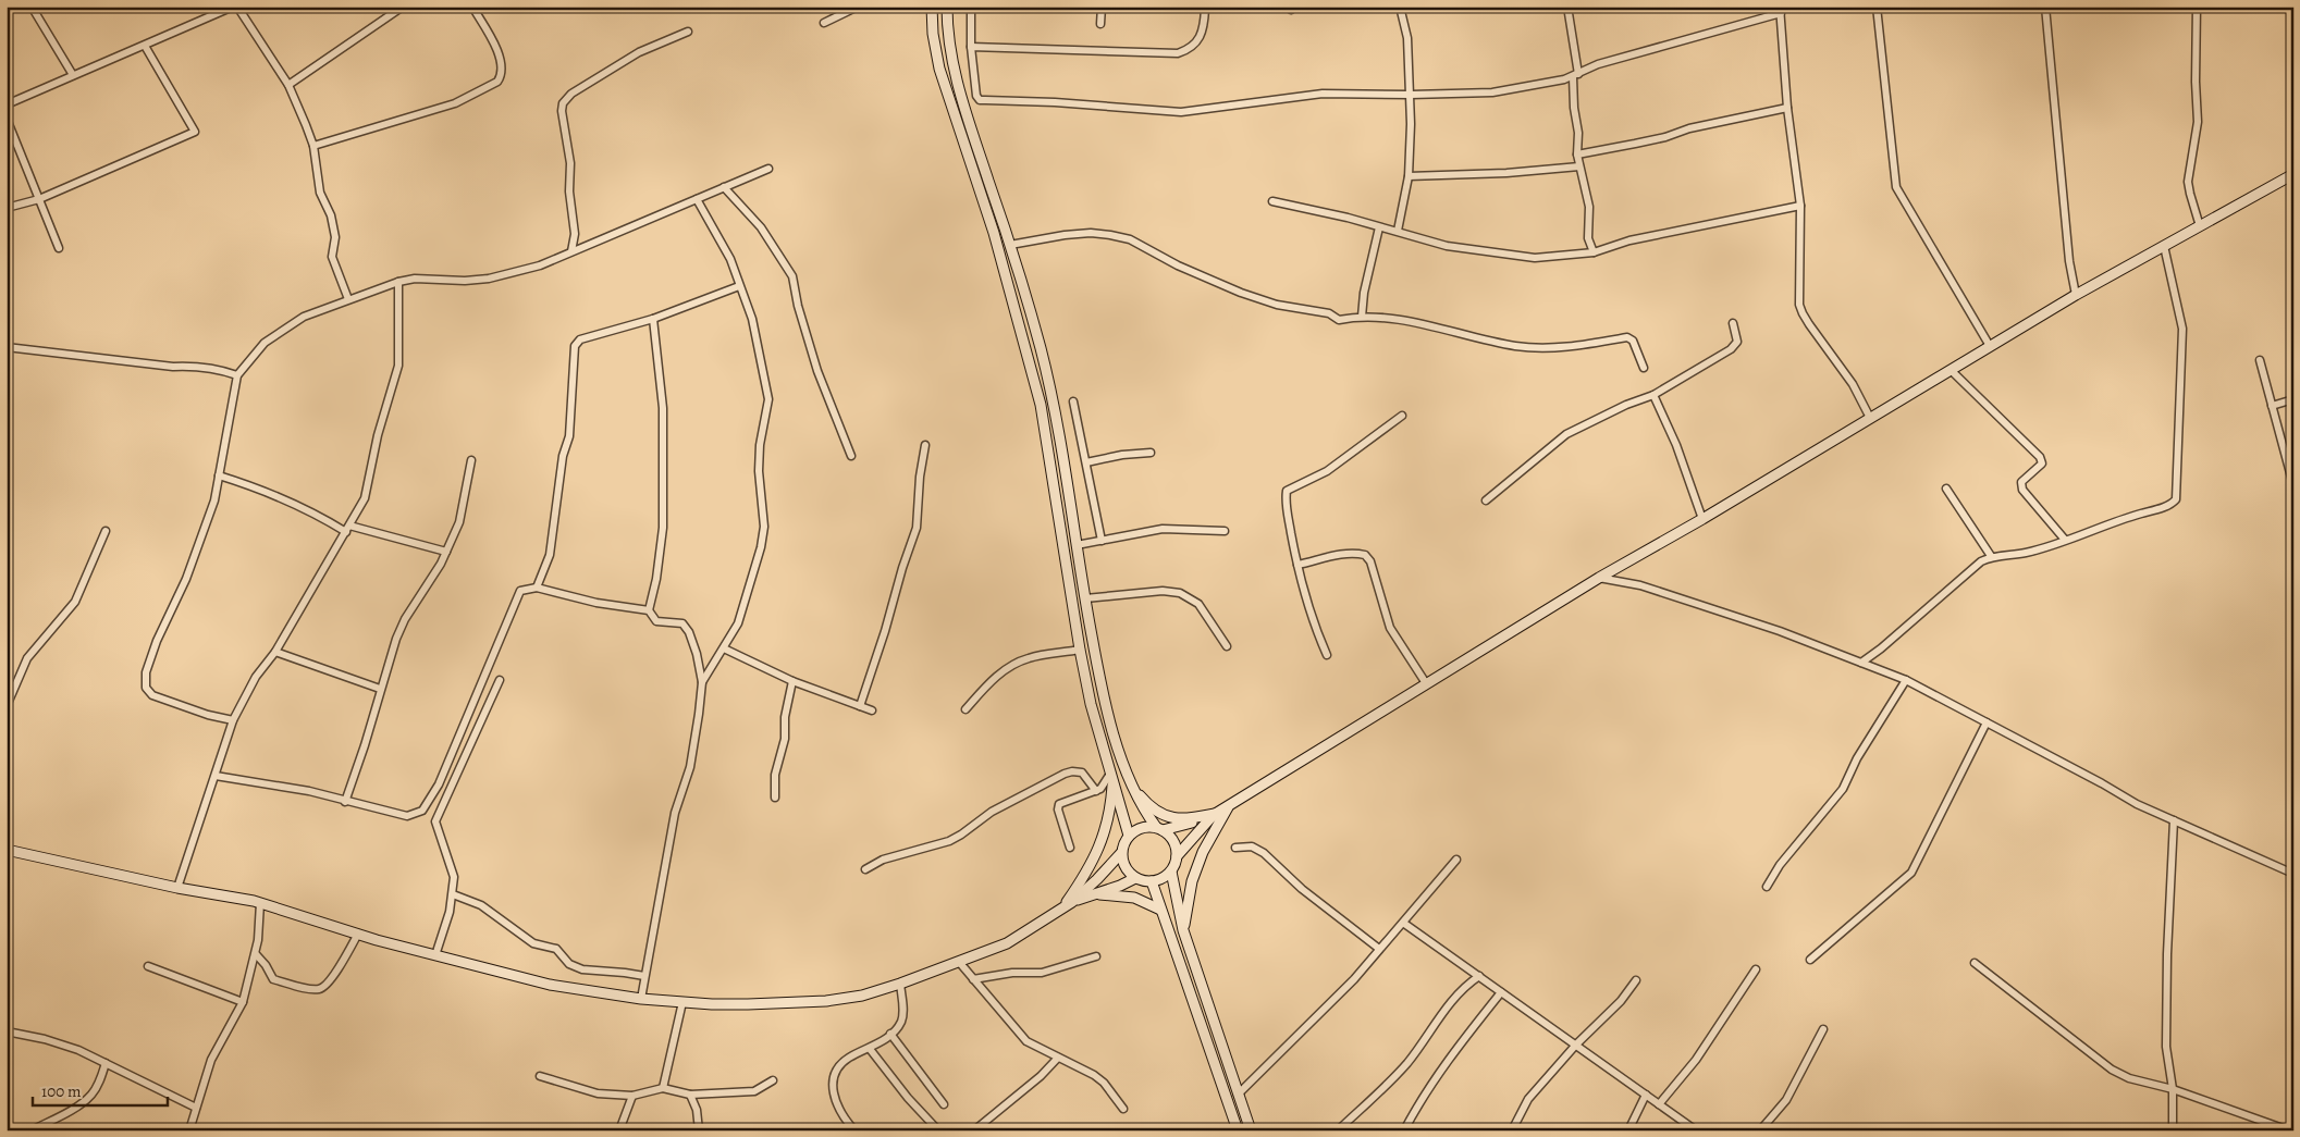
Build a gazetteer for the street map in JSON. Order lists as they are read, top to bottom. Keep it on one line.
{"scale_bar":"100 m"}
